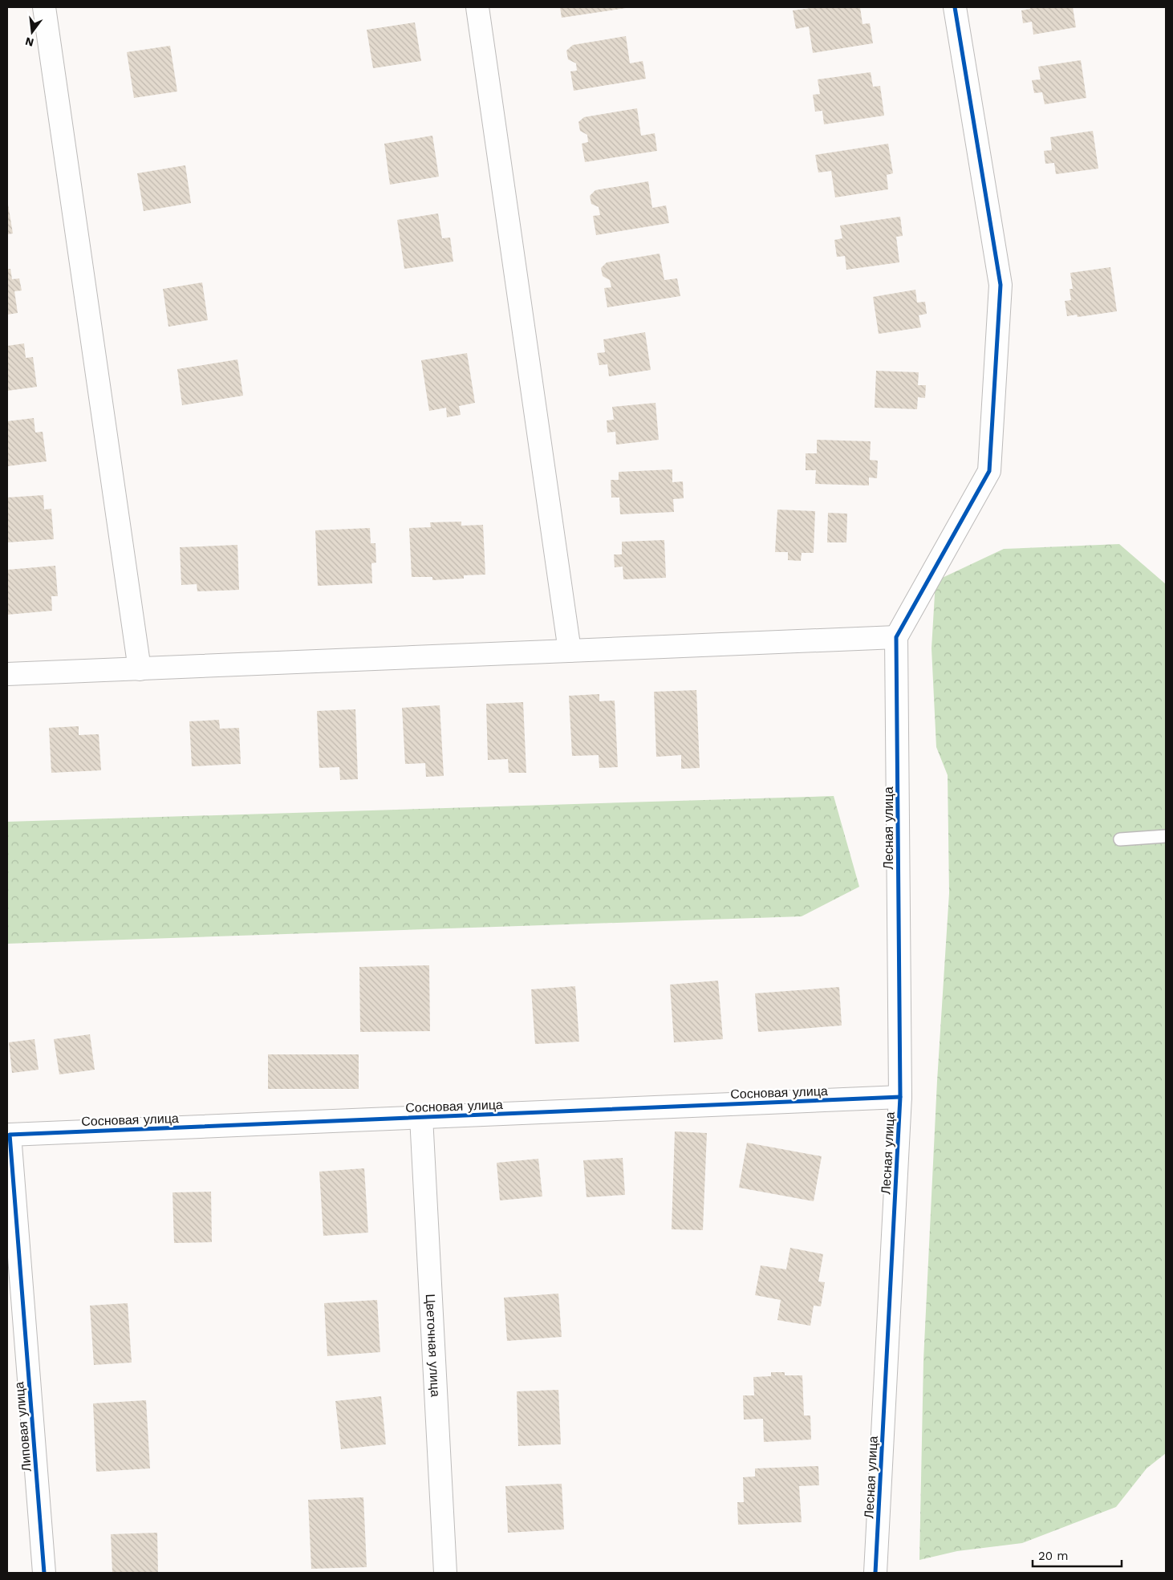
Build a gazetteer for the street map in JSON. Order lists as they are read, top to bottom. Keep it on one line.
{"streets":{"street":["Лесная улица","Сосновая улица","Цветочная улица","Липовая улица"]},"crossings":[["Лесная улица","Сосновая улица"],["Сосновая улица","Цветочная улица"],["Сосновая улица","Липовая улица"]],"scale_bar":"20 m","north":"bottom"}
